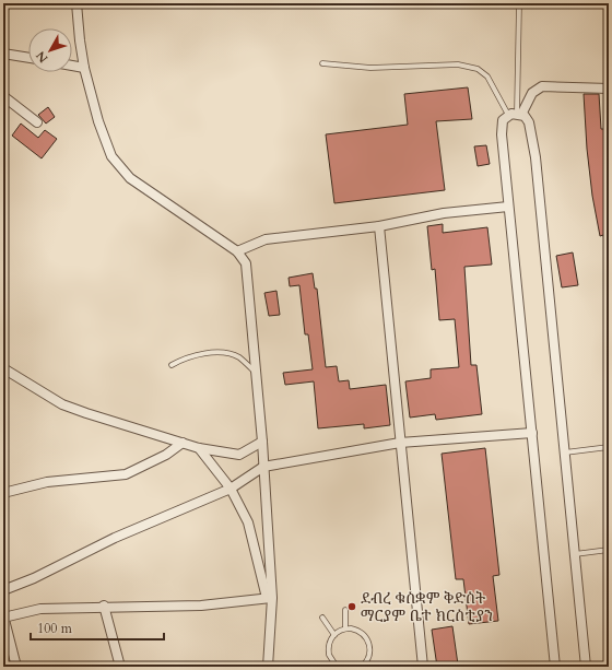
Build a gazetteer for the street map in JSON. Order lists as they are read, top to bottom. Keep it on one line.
{"places":["ደብረ ቁስቋም ቅድስት ማርያም ቤተ ክርስቲያን"],"scale_bar":"100 m","north":"bottom left"}
